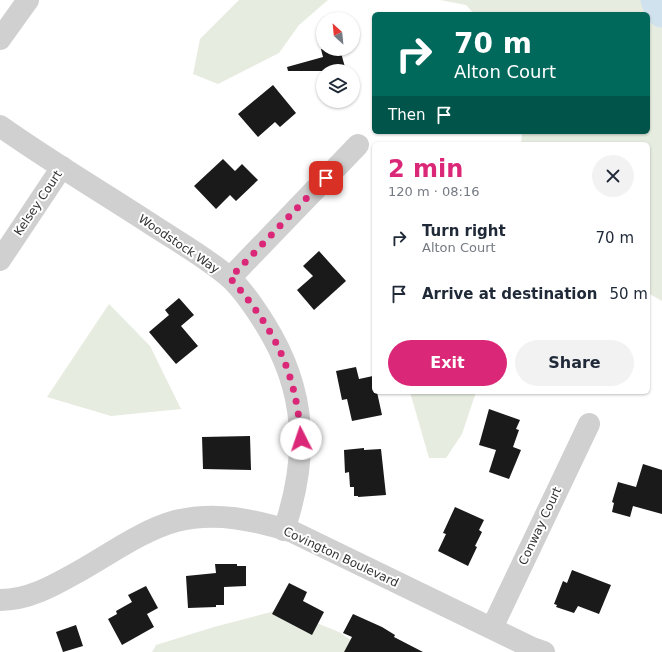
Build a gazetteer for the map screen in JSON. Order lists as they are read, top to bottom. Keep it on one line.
{"streets":{"street":["Kelsey Court","Woodstock Way","Conway Court","Covington Boulevard"]},"crossings":[["Kelsey Court","Woodstock Way"],["Woodstock Way","Covington Boulevard"],["Conway Court","Covington Boulevard"]],"north":"top left","page":{"turn":["70 m","Alton Court"],"then":"Then","heading":["2 min","120 m · 08:16"],"list":[{"name":"Turn right","note":"Alton Court","value":"70 m"},{"name":"Arrive at destination","value":"50 m"}],"buttons":["Exit","Share"]}}
